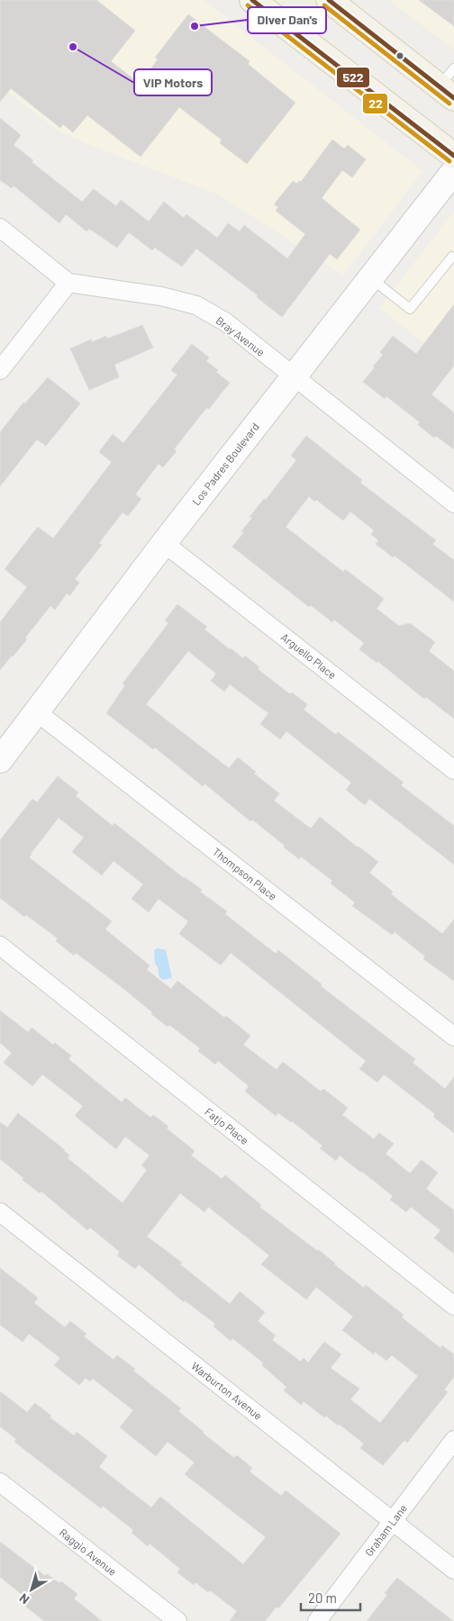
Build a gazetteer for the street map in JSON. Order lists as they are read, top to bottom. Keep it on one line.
{"streets":{"street":["Bray Avenue","Los Padres Boulevard","Arguello Place","Thompson Place","Fatjo Place","Warburton Avenue","Graham Lane","Raggio Avenue"]},"crossings":[["Bray Avenue","Los Padres Boulevard"],["Los Padres Boulevard","Arguello Place"],["Los Padres Boulevard","Thompson Place"],["Warburton Avenue","Graham Lane"]],"places":["Diver Dan's","VIP Motors"],"lines":["transit line 522","transit line 22"],"scale_bar":"20 m","north":"bottom left"}
